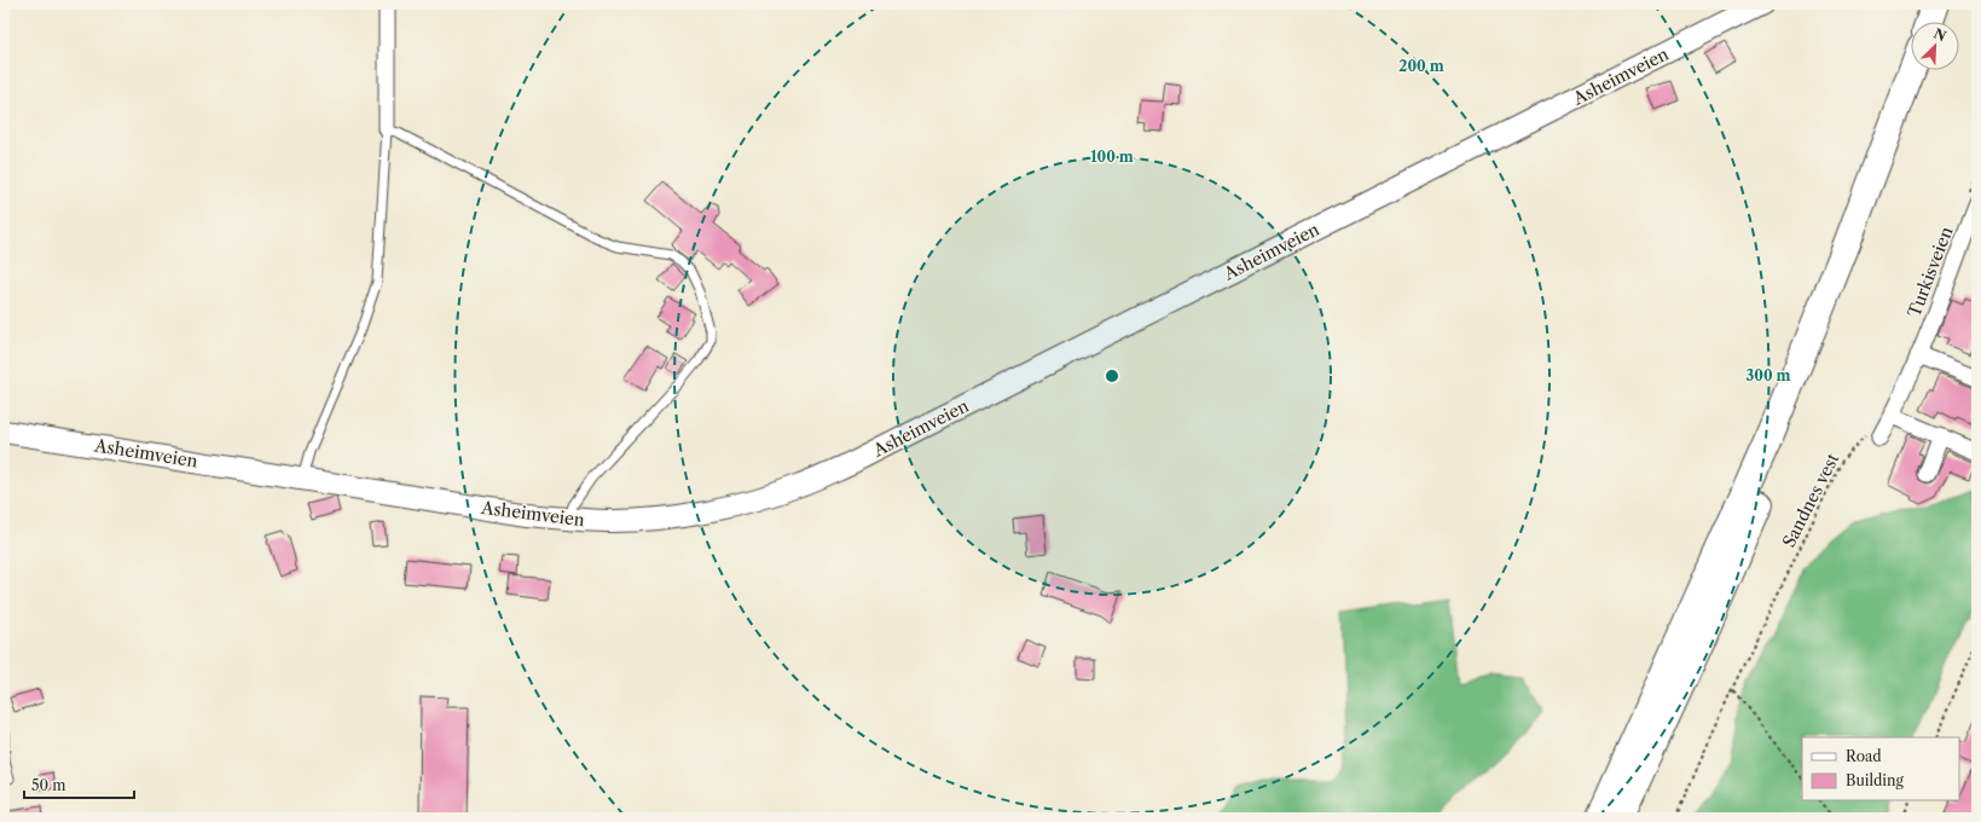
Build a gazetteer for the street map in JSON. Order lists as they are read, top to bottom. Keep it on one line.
{"streets":{"main road":["Asheimveien"],"street":["Turkisveien"],"path":["Sandnes vest"]},"crossings":[["Turkisveien","Sandnes vest"]],"legend":["Road","Building"],"scale_bar":"50 m","north":"top right","rings":["200 m","100 m","300 m"]}
